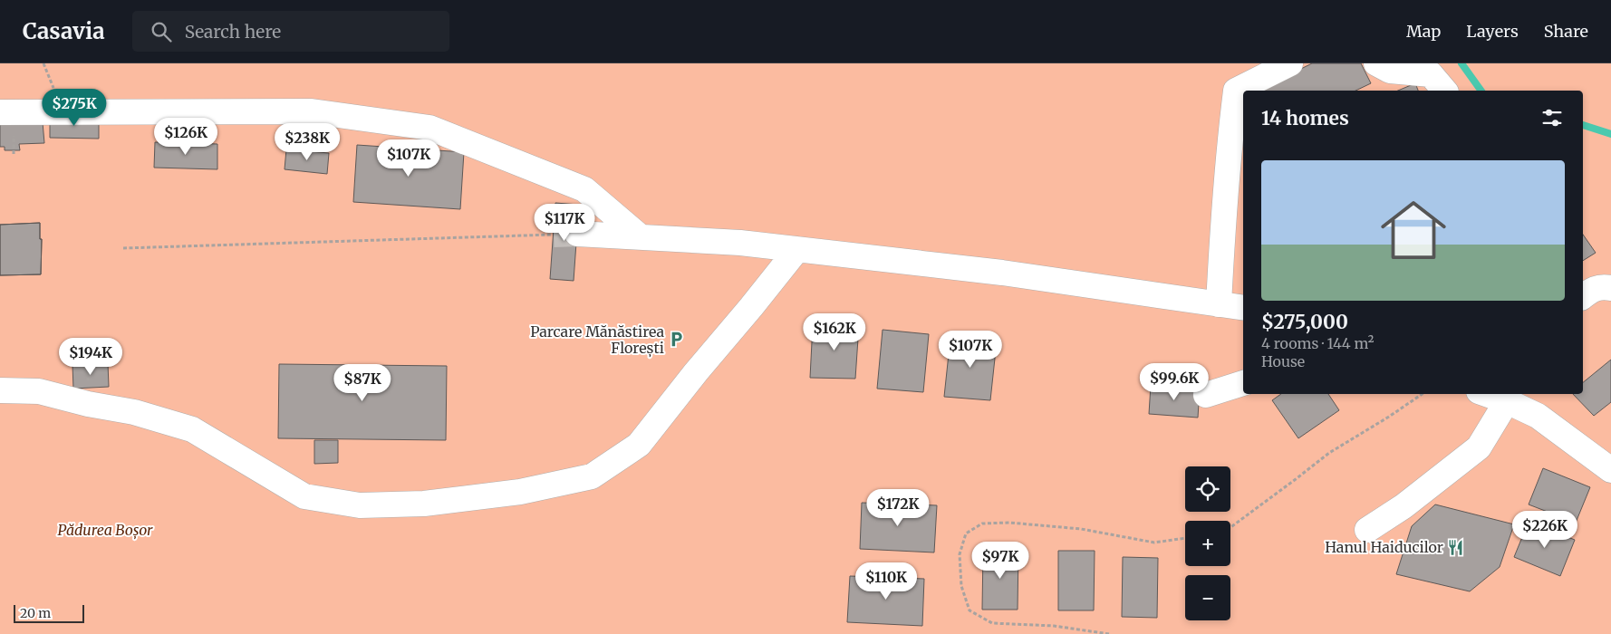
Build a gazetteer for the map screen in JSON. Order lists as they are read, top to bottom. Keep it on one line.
{"parks":["Pădurea Boșor"],"places":{"parking":["Parcare Mănăstirea Florești"],"restaurant":["Hanul Haiducilor"]},"scale_bar":"20 m","page":{"header":"Casavia","search":"Search here","nav":["Map","Layers","Share"],"price":["$275K","$126K","$238K","$107K","$117K","$162K","$107K","$194K","$99.6K","$87K","$172K","$226K","$97K","$110K"],"heading":"14 homes","list":[{"name":"$275,000","note":"4 rooms · 144 m² · House"}],"map_buttons":["+","−"],"scale":"20 m"}}
